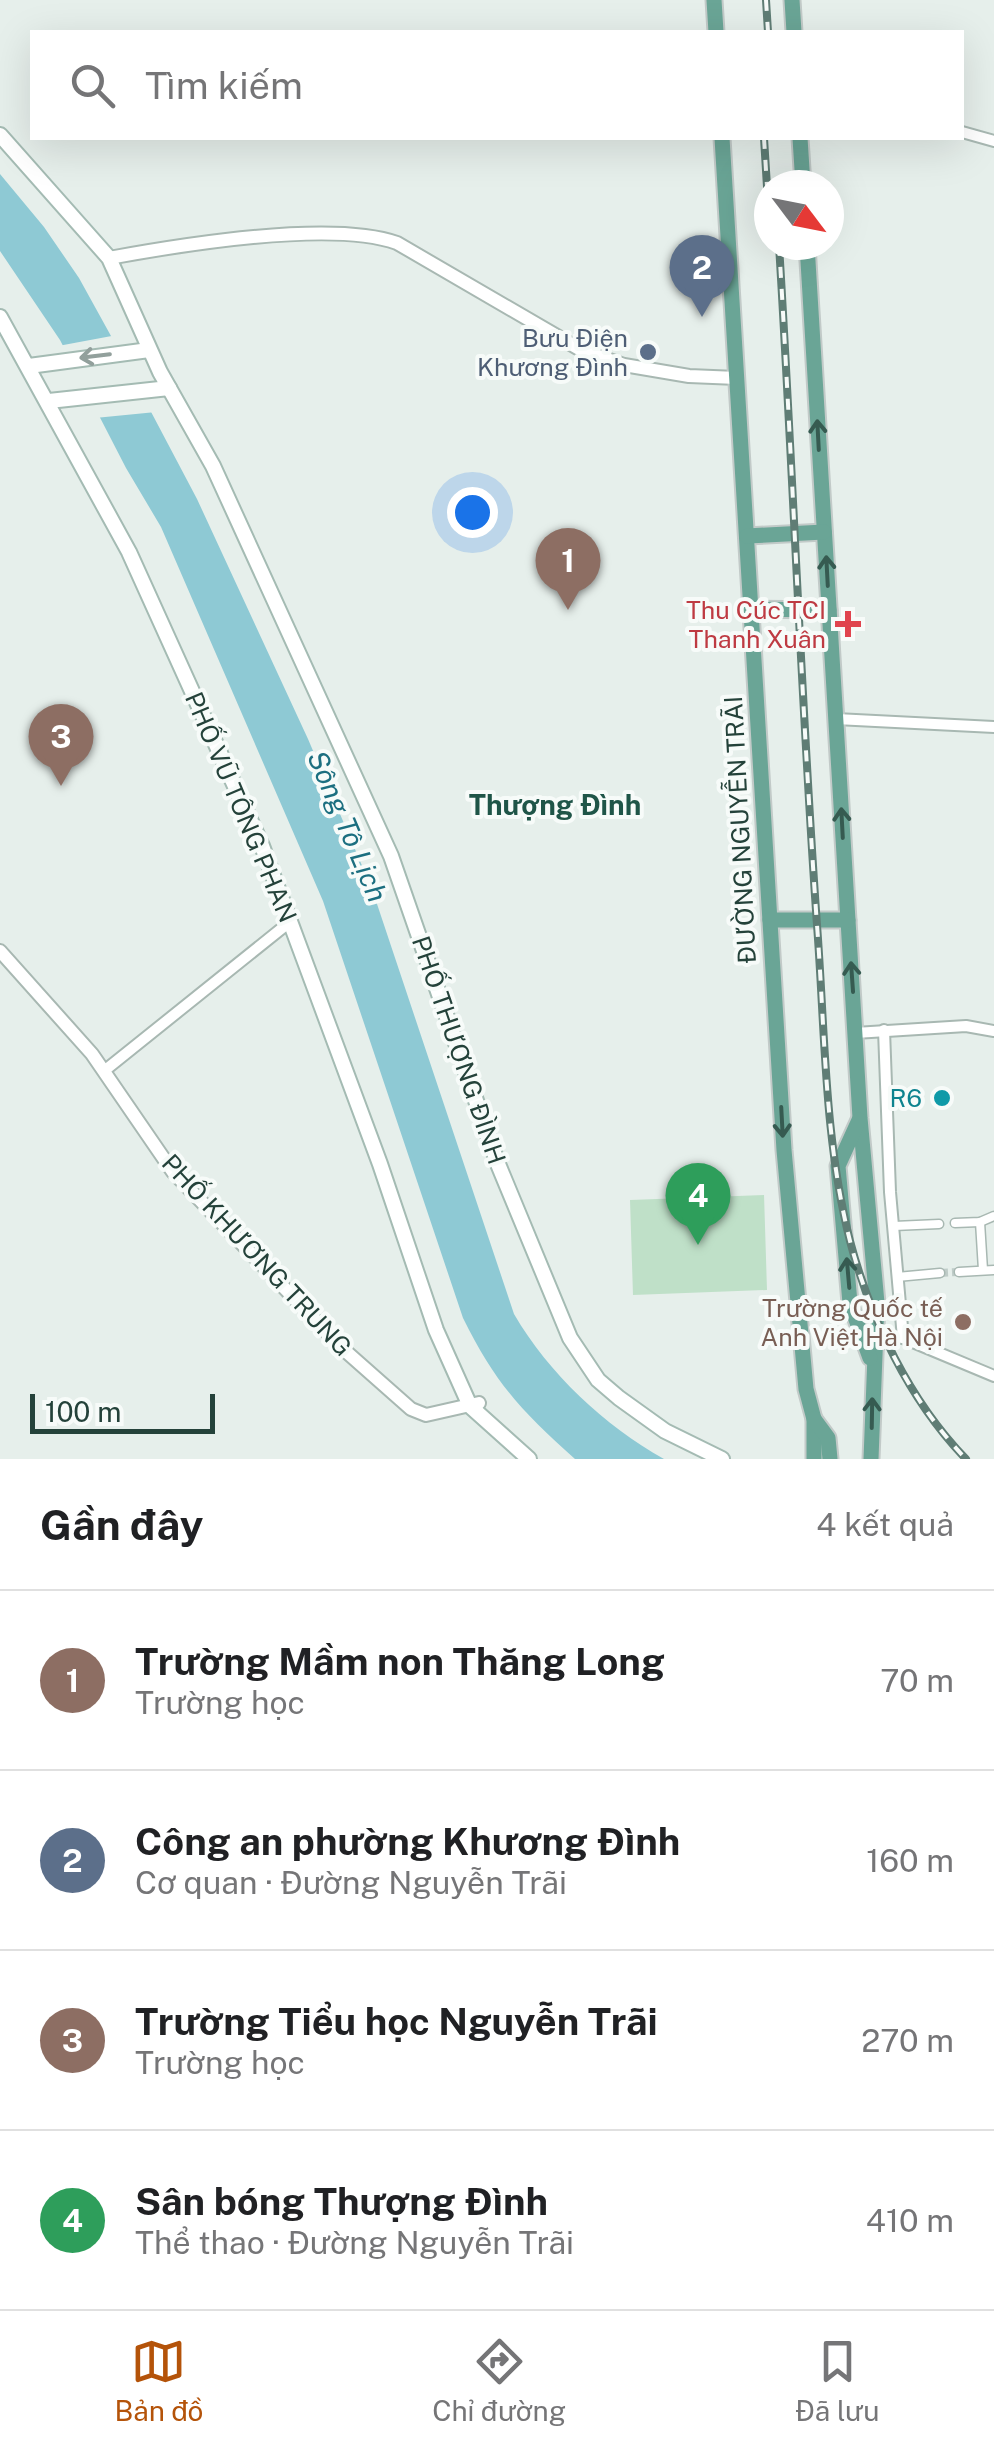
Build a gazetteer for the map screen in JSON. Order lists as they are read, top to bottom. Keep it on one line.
{"streets":{"main road":["PHỐ VŨ TÔNG PHAN","ĐƯỜNG NGUYỄN TRÃI","PHỐ THƯỢNG ĐÌNH"],"street":["PHỐ KHƯƠNG TRUNG"]},"crossings":[["PHỐ VŨ TÔNG PHAN","PHỐ KHƯƠNG TRUNG"]],"districts":["Thượng Đình"],"water":["Sông Tô Lịch"],"places":{"other":["Bưu Điện Khương Đình","R6","Trường Quốc tế Anh Việt Hà Nội"],"health":["Thu Cúc TCI Thanh Xuân"]},"scale_bar":"100 m","north":"bottom right","page":{"search":"Tìm kiếm","pins":["2","1","3","4"],"scale":"100 m","heading":["Gần đây","4 kết quả"],"list":[{"mark":"1","name":"Trường Mầm non Thăng Long","note":"Trường học","value":"70 m"},{"mark":"2","name":"Công an phường Khương Đình","note":"Cơ quan · Đường Nguyễn Trãi","value":"160 m"},{"mark":"3","name":"Trường Tiểu học Nguyễn Trãi","note":"Trường học","value":"270 m"},{"mark":"4","name":"Sân bóng Thượng Đình","note":"Thể thao · Đường Nguyễn Trãi","value":"410 m"}],"nav":["Bản đồ","Chỉ đường","Đã lưu"]}}
